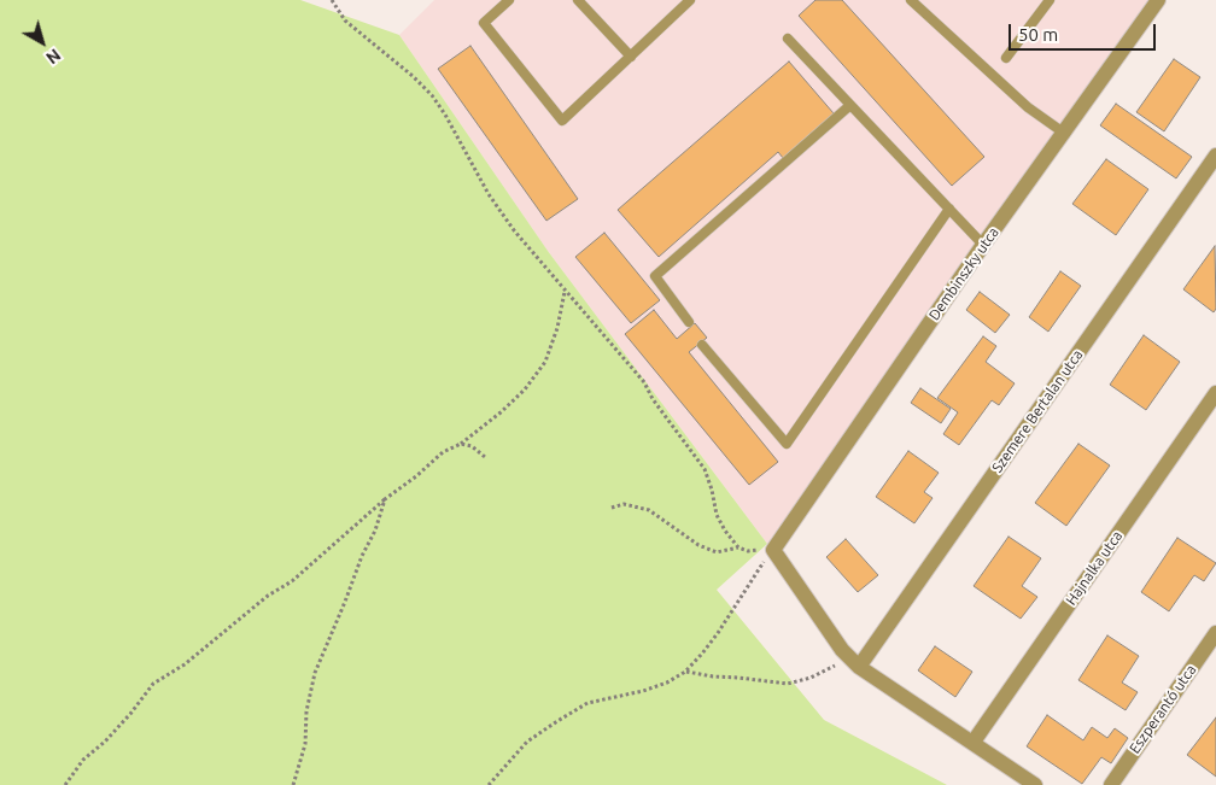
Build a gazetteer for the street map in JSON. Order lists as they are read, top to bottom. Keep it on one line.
{"streets":{"street":["Dembinszky utca","Szemere Bertalan utca","Hajnalka utca","Eszperantó utca"]},"scale_bar":"50 m","north":"bottom right"}
